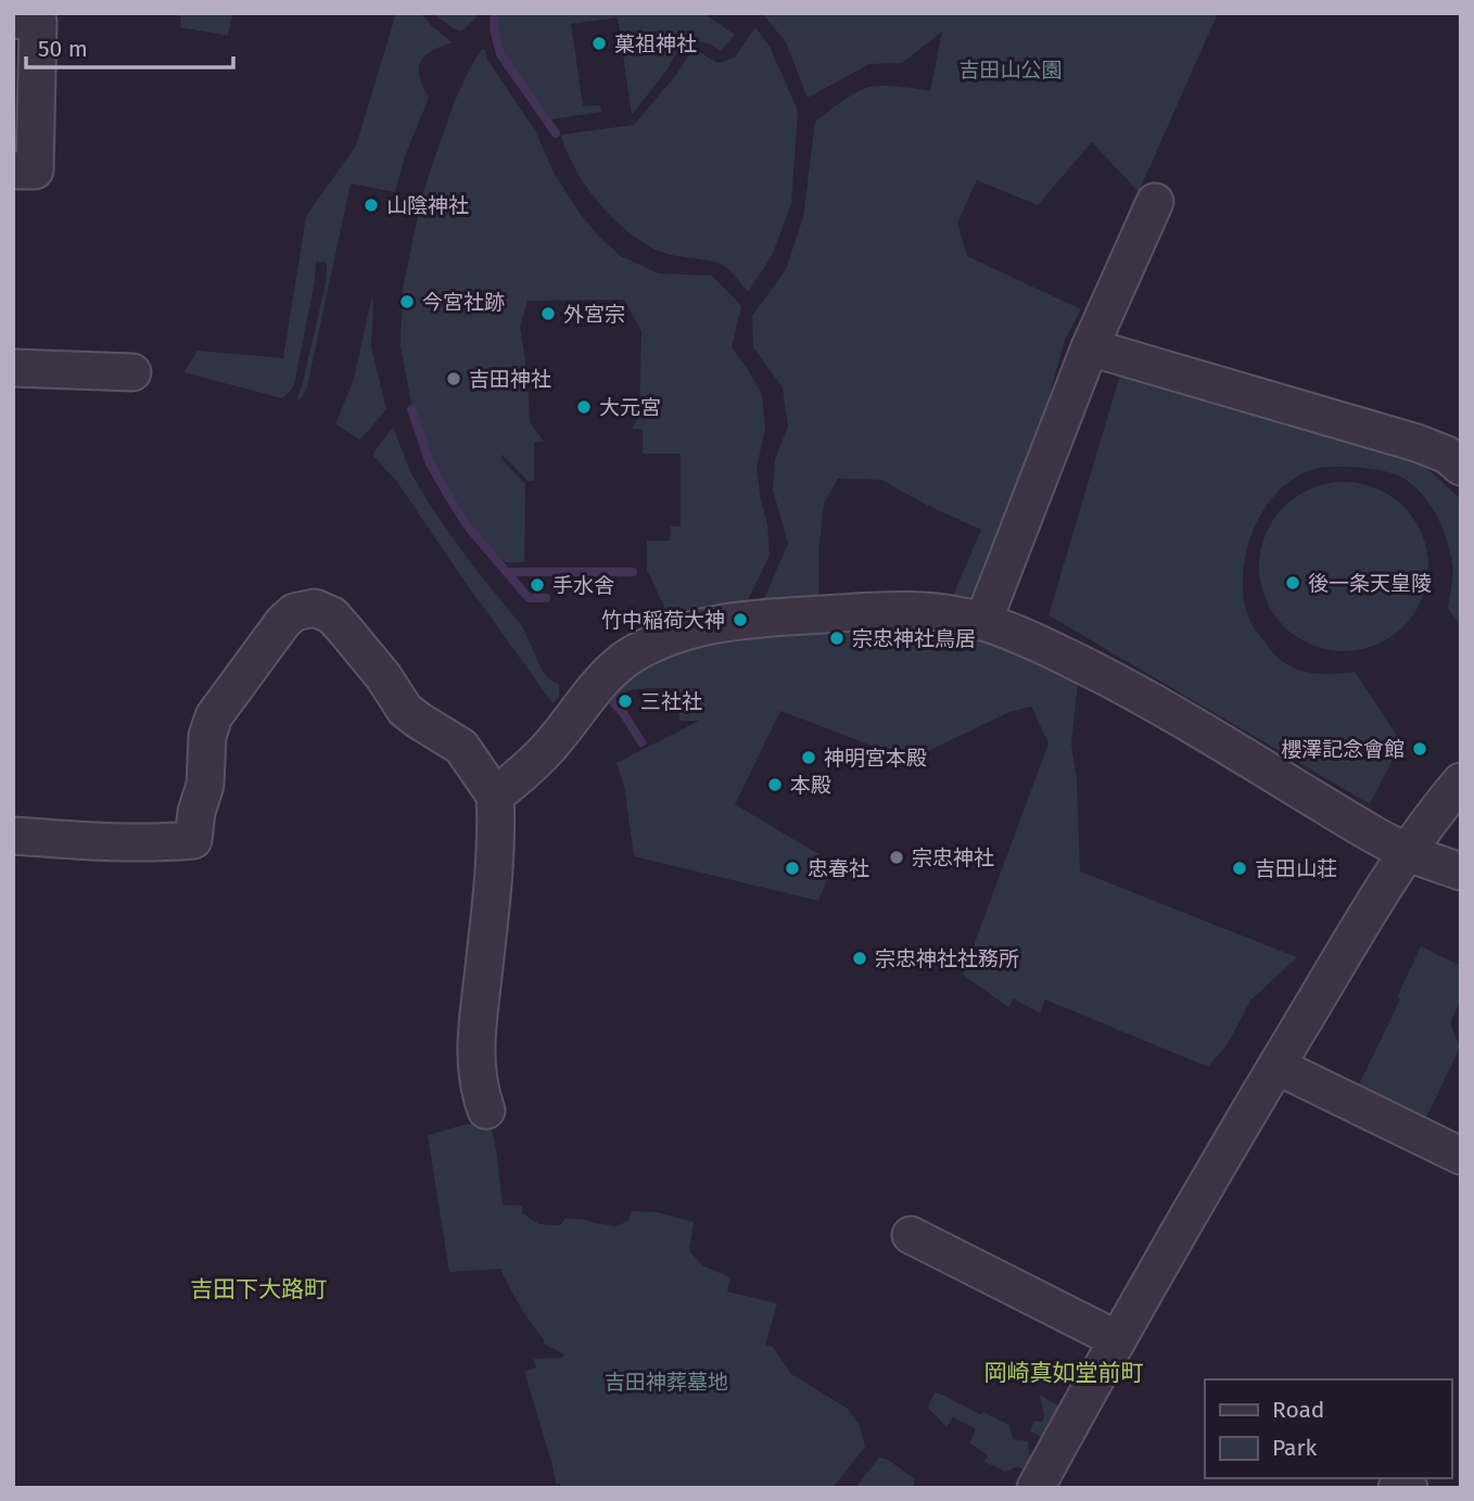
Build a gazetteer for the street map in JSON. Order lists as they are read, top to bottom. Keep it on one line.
{"districts":["吉田下大路町","岡崎真如堂前町"],"parks":["吉田山公園","吉田神葬墓地"],"places":["菓祖神社","山陰神社","今宮社跡","外宮宗","吉田神社","大元宮","後一条天皇陵","手水舎","竹中稲荷大神","宗忠神社鳥居","三社社","櫻澤記念會館","神明宮本殿","本殿","宗忠神社","忠春社","吉田山荘","宗忠神社社務所"],"legend":["Road","Park"],"scale_bar":"50 m"}
